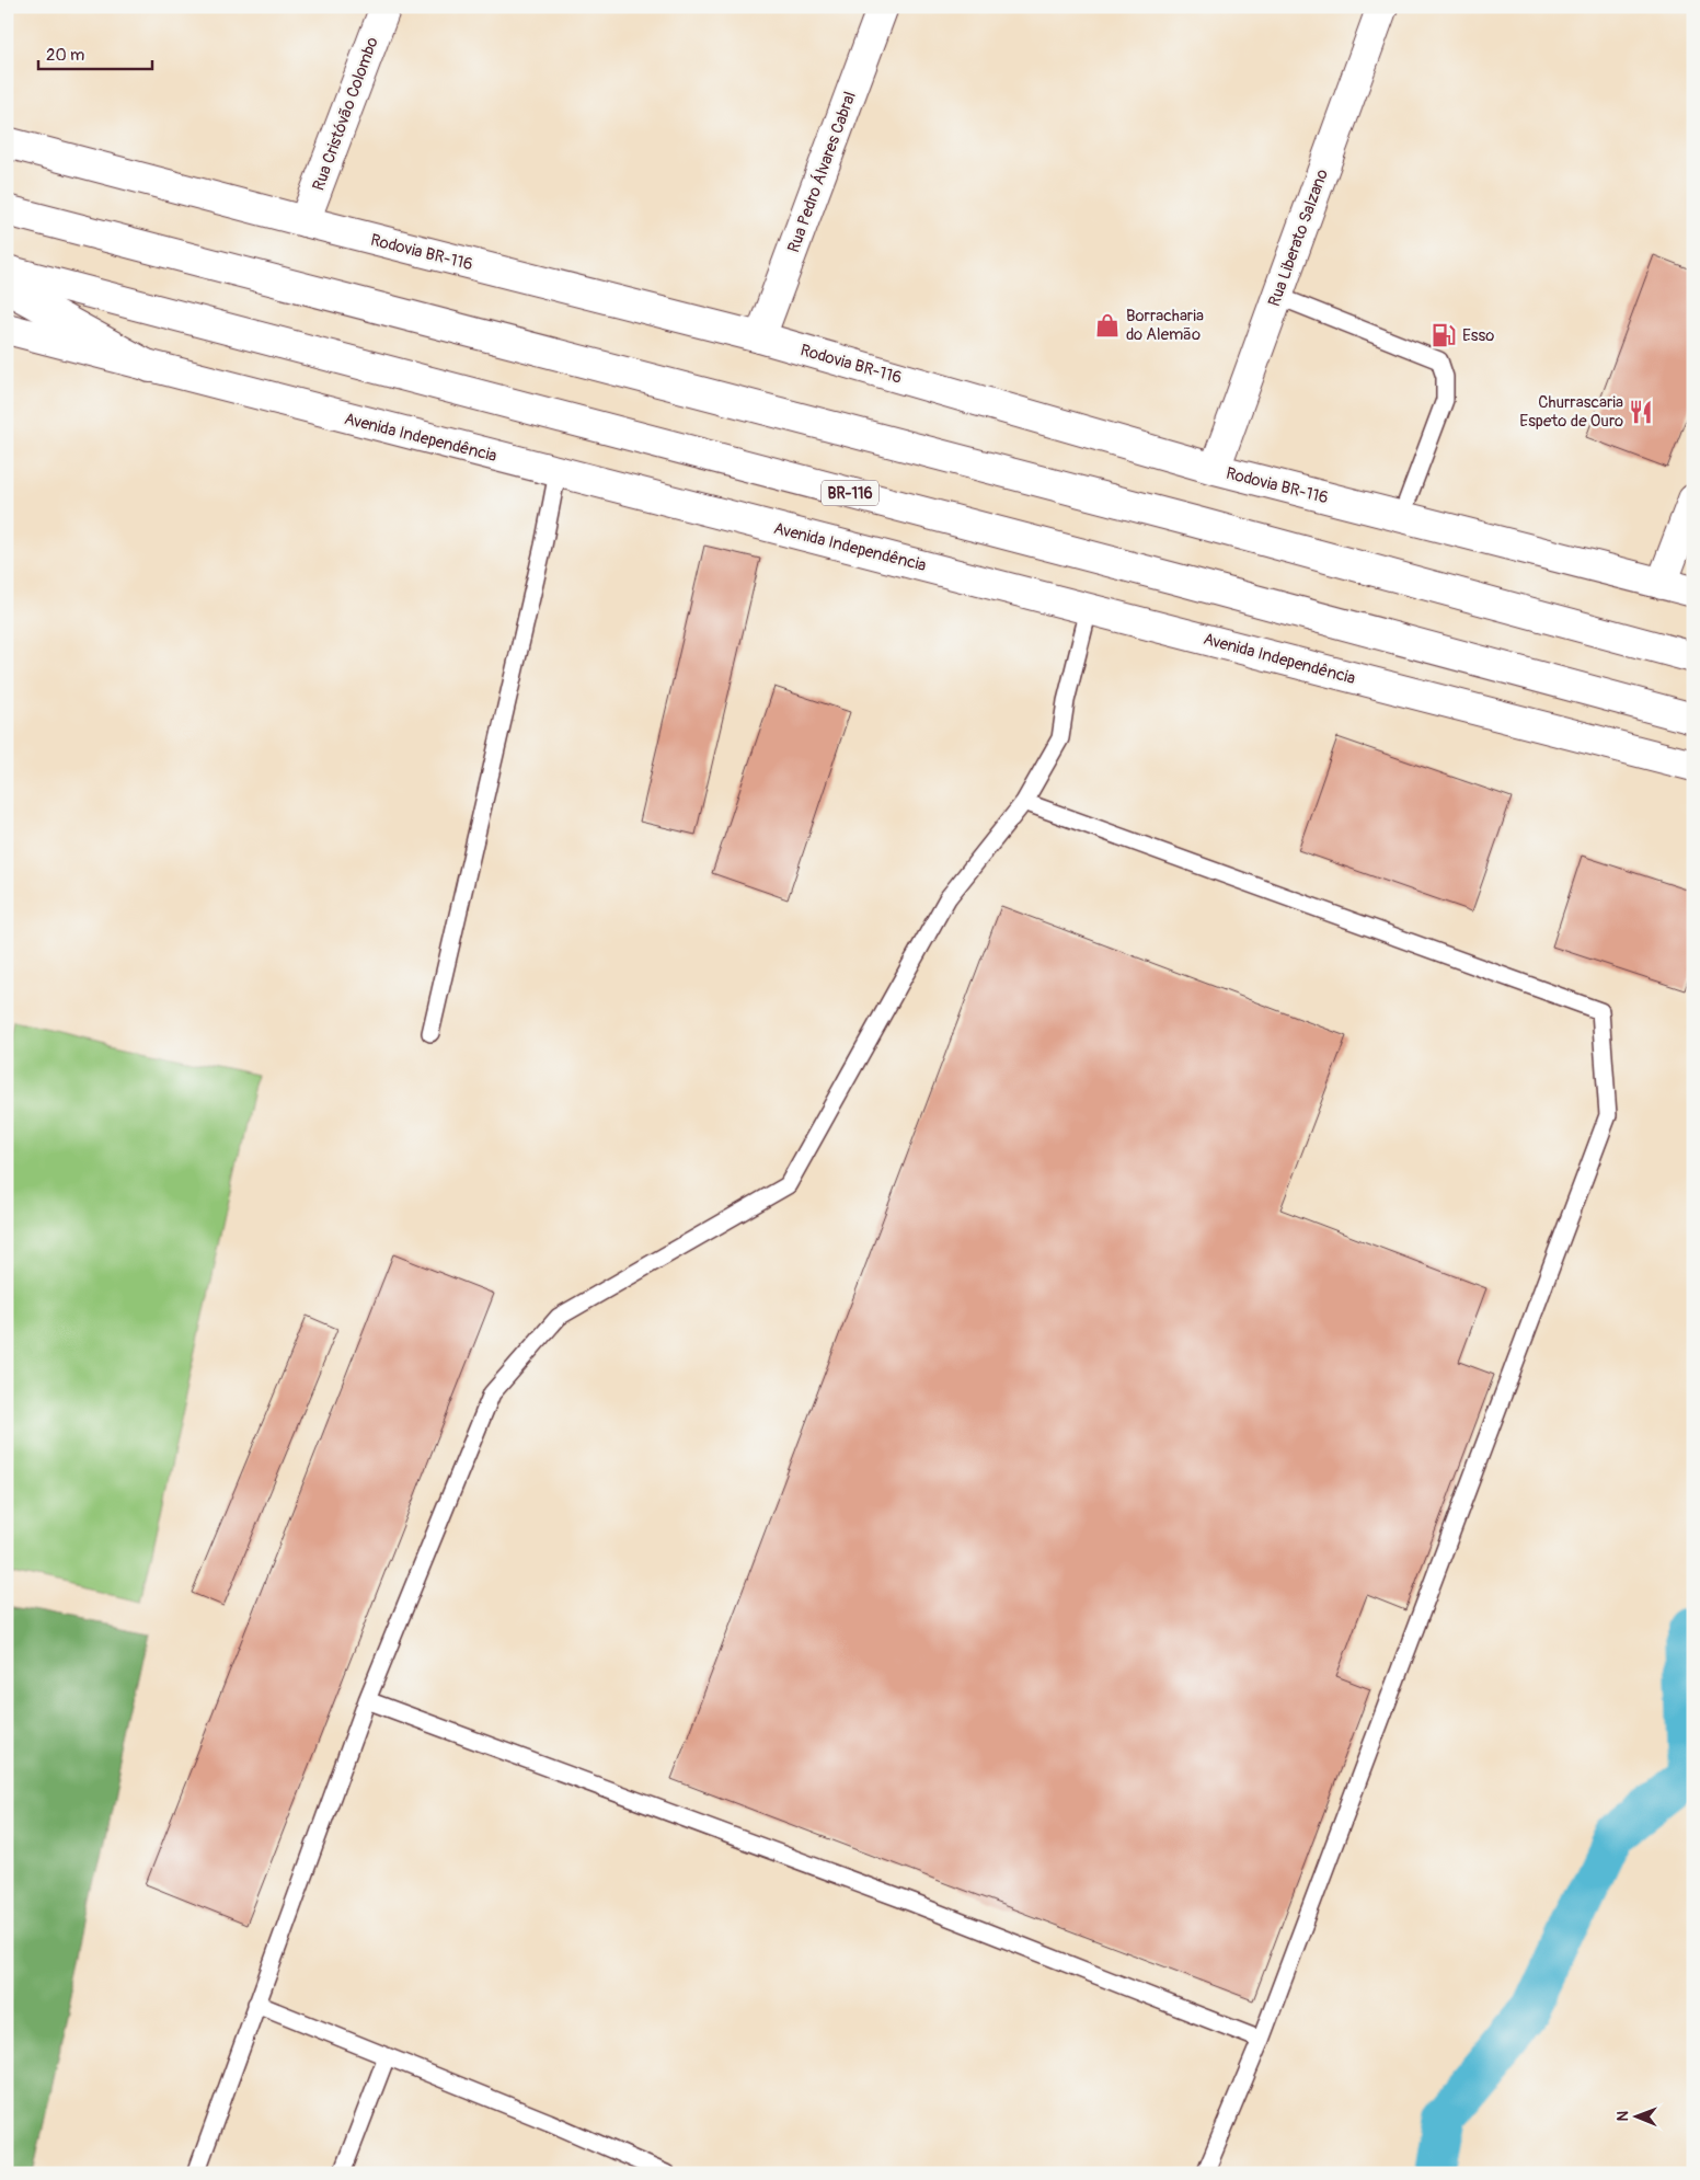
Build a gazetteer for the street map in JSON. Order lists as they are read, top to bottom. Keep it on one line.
{"streets":{"main road":["Rua Cristóvão Colombo","Rua Pedro Álvares Cabral","Rua Liberato Salzano","Rodovia BR-116","Avenida Independência","BR-116"]},"crossings":[["Rua Cristóvão Colombo","Rodovia BR-116"],["Rua Pedro Álvares Cabral","Rodovia BR-116"],["Rua Liberato Salzano","Rodovia BR-116"]],"places":{"shop":["Borracharia do Alemão"],"fuel station":["Esso"],"restaurant":["Churrascaria Espeto de Ouro"]},"scale_bar":"20 m","north":"left"}
